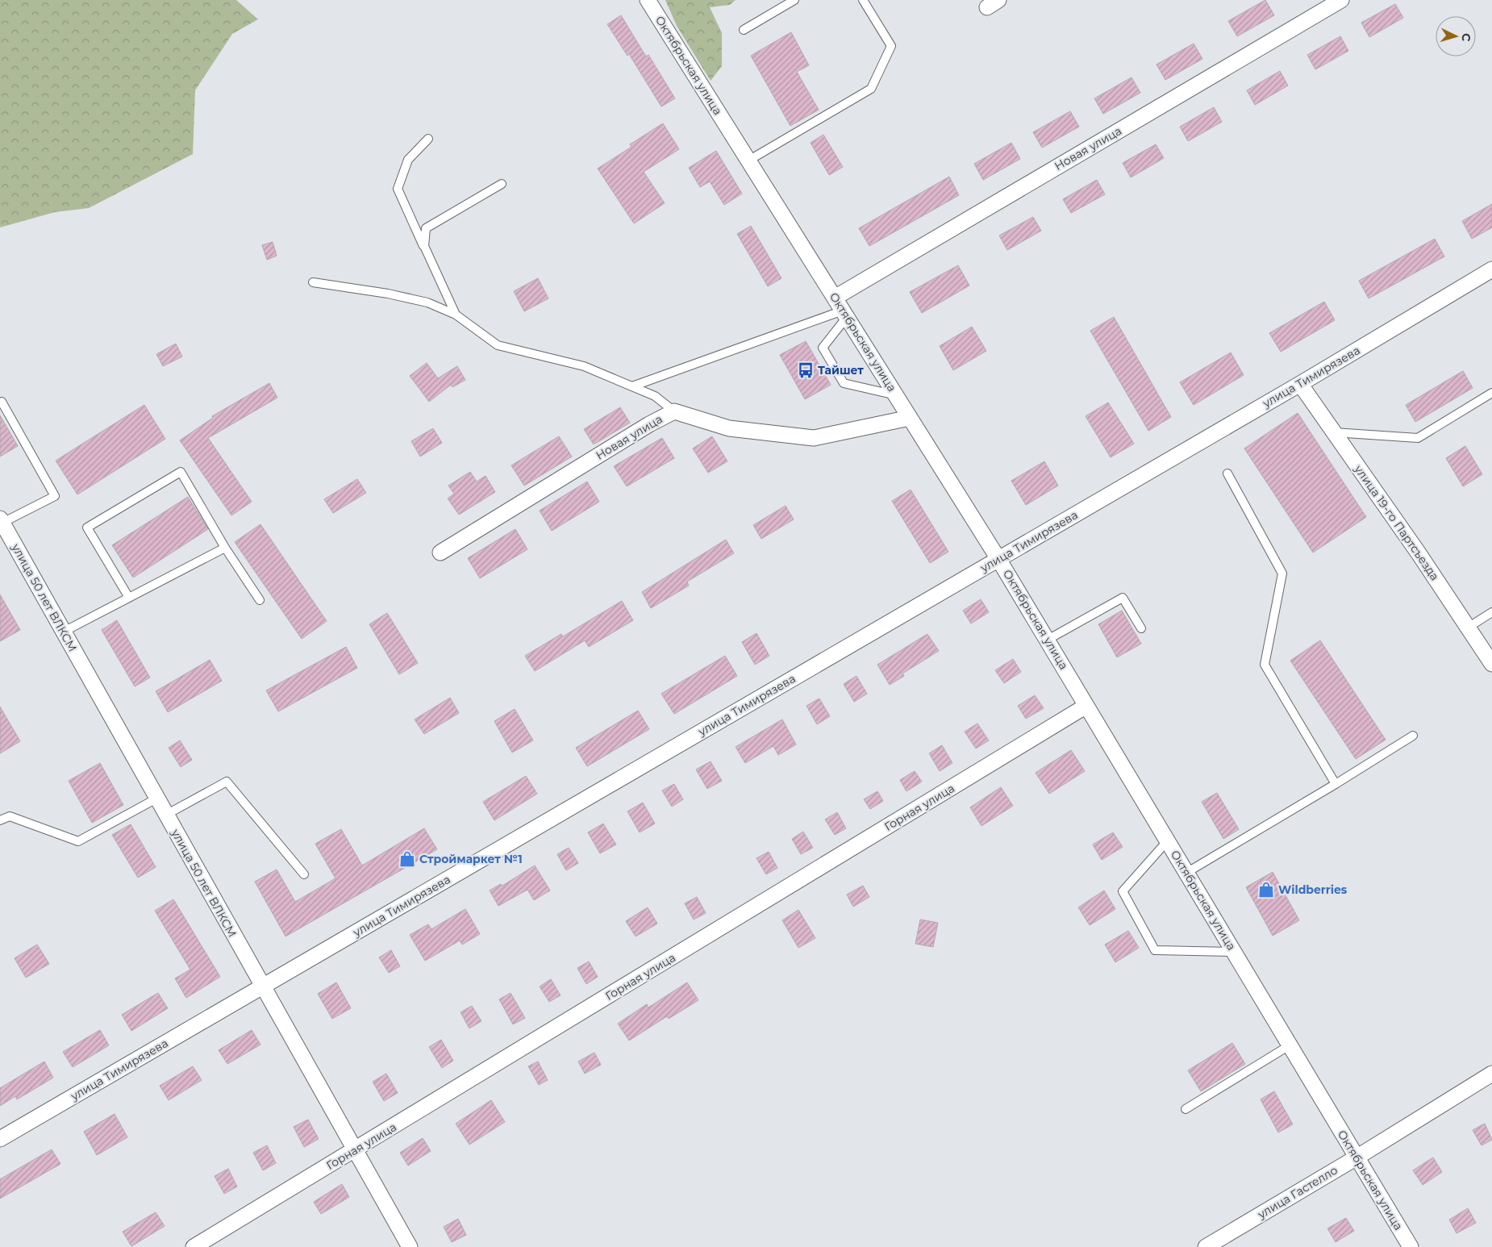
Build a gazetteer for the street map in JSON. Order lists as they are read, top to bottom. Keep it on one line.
{"streets":{"street":["Октябрьская улица","Новая улица","улица Тимирязева","улица 19-го Партсъезда","улица 50 лет ВЛКСМ","Горная улица","улица Гастелло"]},"crossings":[["Октябрьская улица","Новая улица"],["Октябрьская улица","улица Тимирязева"],["Октябрьская улица","Горная улица"],["Октябрьская улица","улица Гастелло"],["улица Тимирязева","улица 19-го Партсъезда"],["улица Тимирязева","улица 50 лет ВЛКСМ"],["улица 50 лет ВЛКСМ","Горная улица"]],"places":{"bus stop":["Тайшет"],"shop":["Строймаркет №1","Wildberries"]},"north":"right"}
